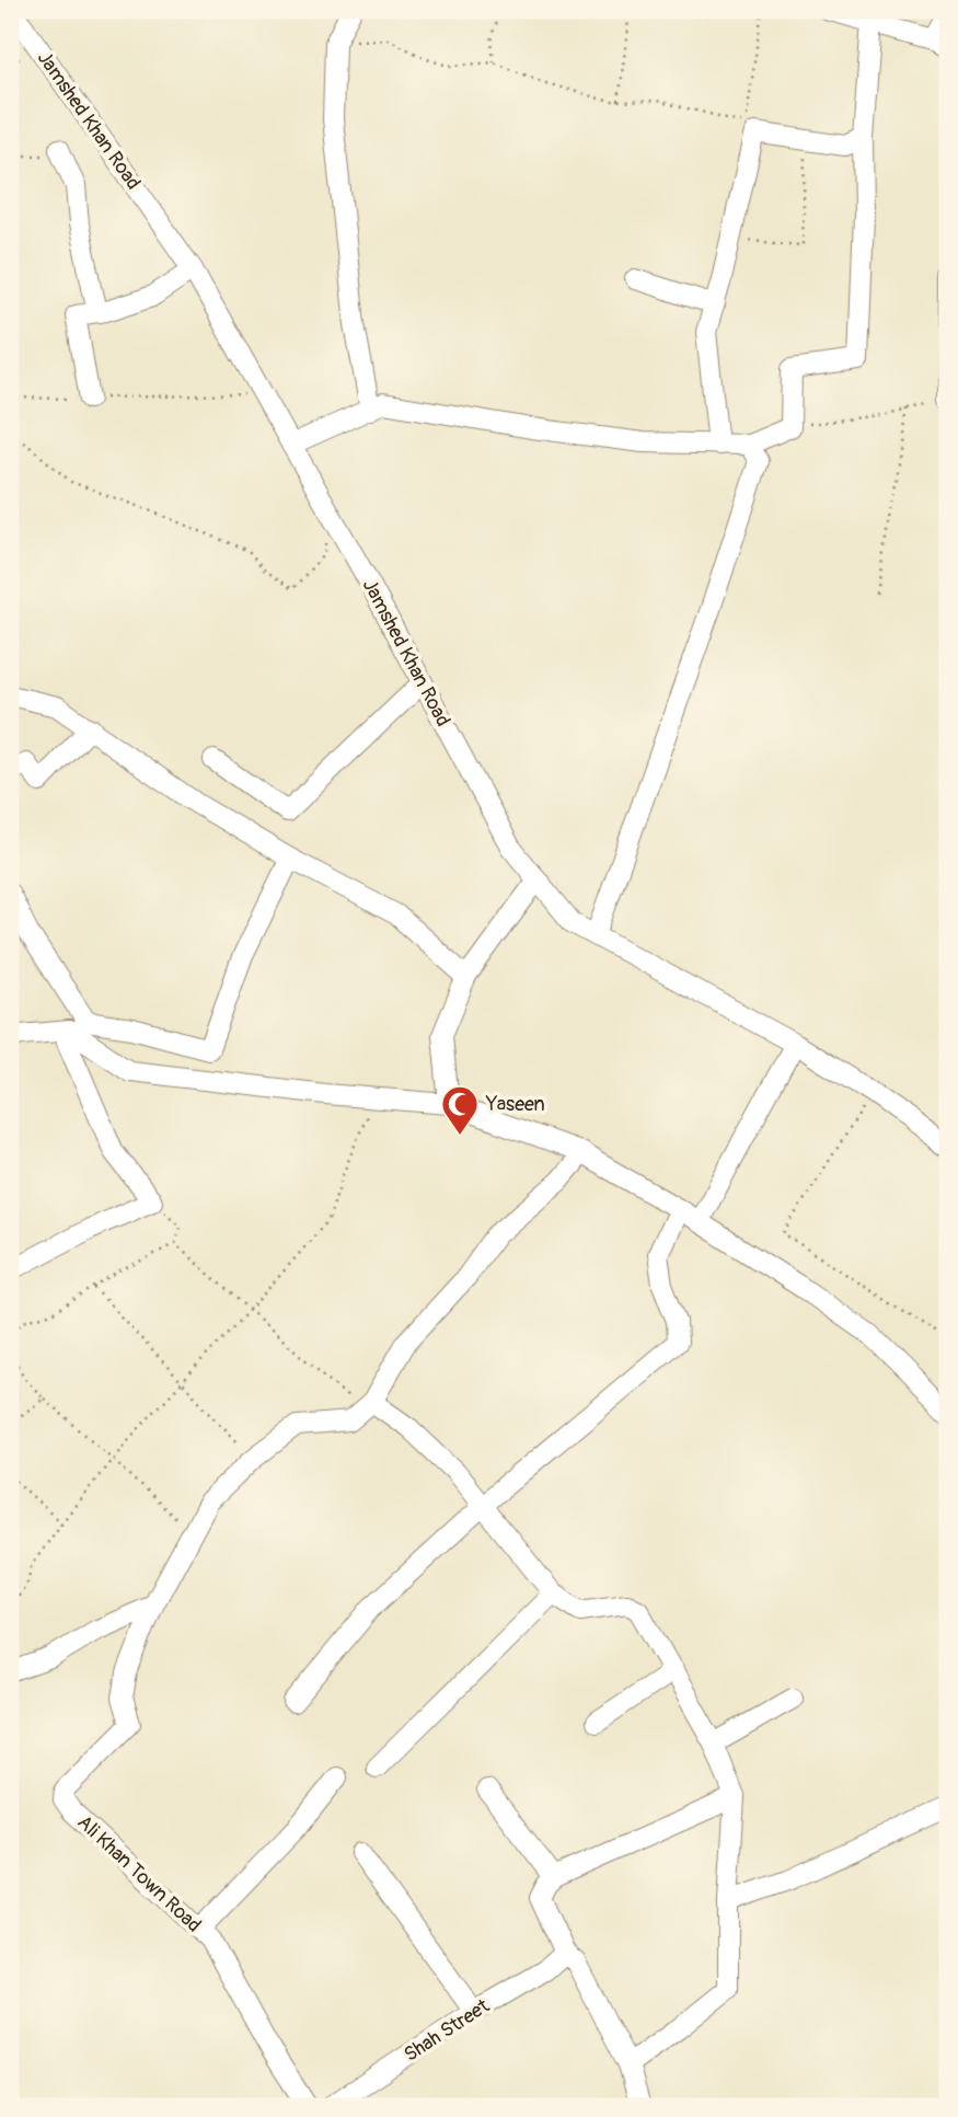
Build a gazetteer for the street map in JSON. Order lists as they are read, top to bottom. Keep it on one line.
{"streets":{"street":["Jamshed Khan Road","Ali Khan Town Road","Shah Street"]},"places":{"mosque":["Yaseen"]}}
